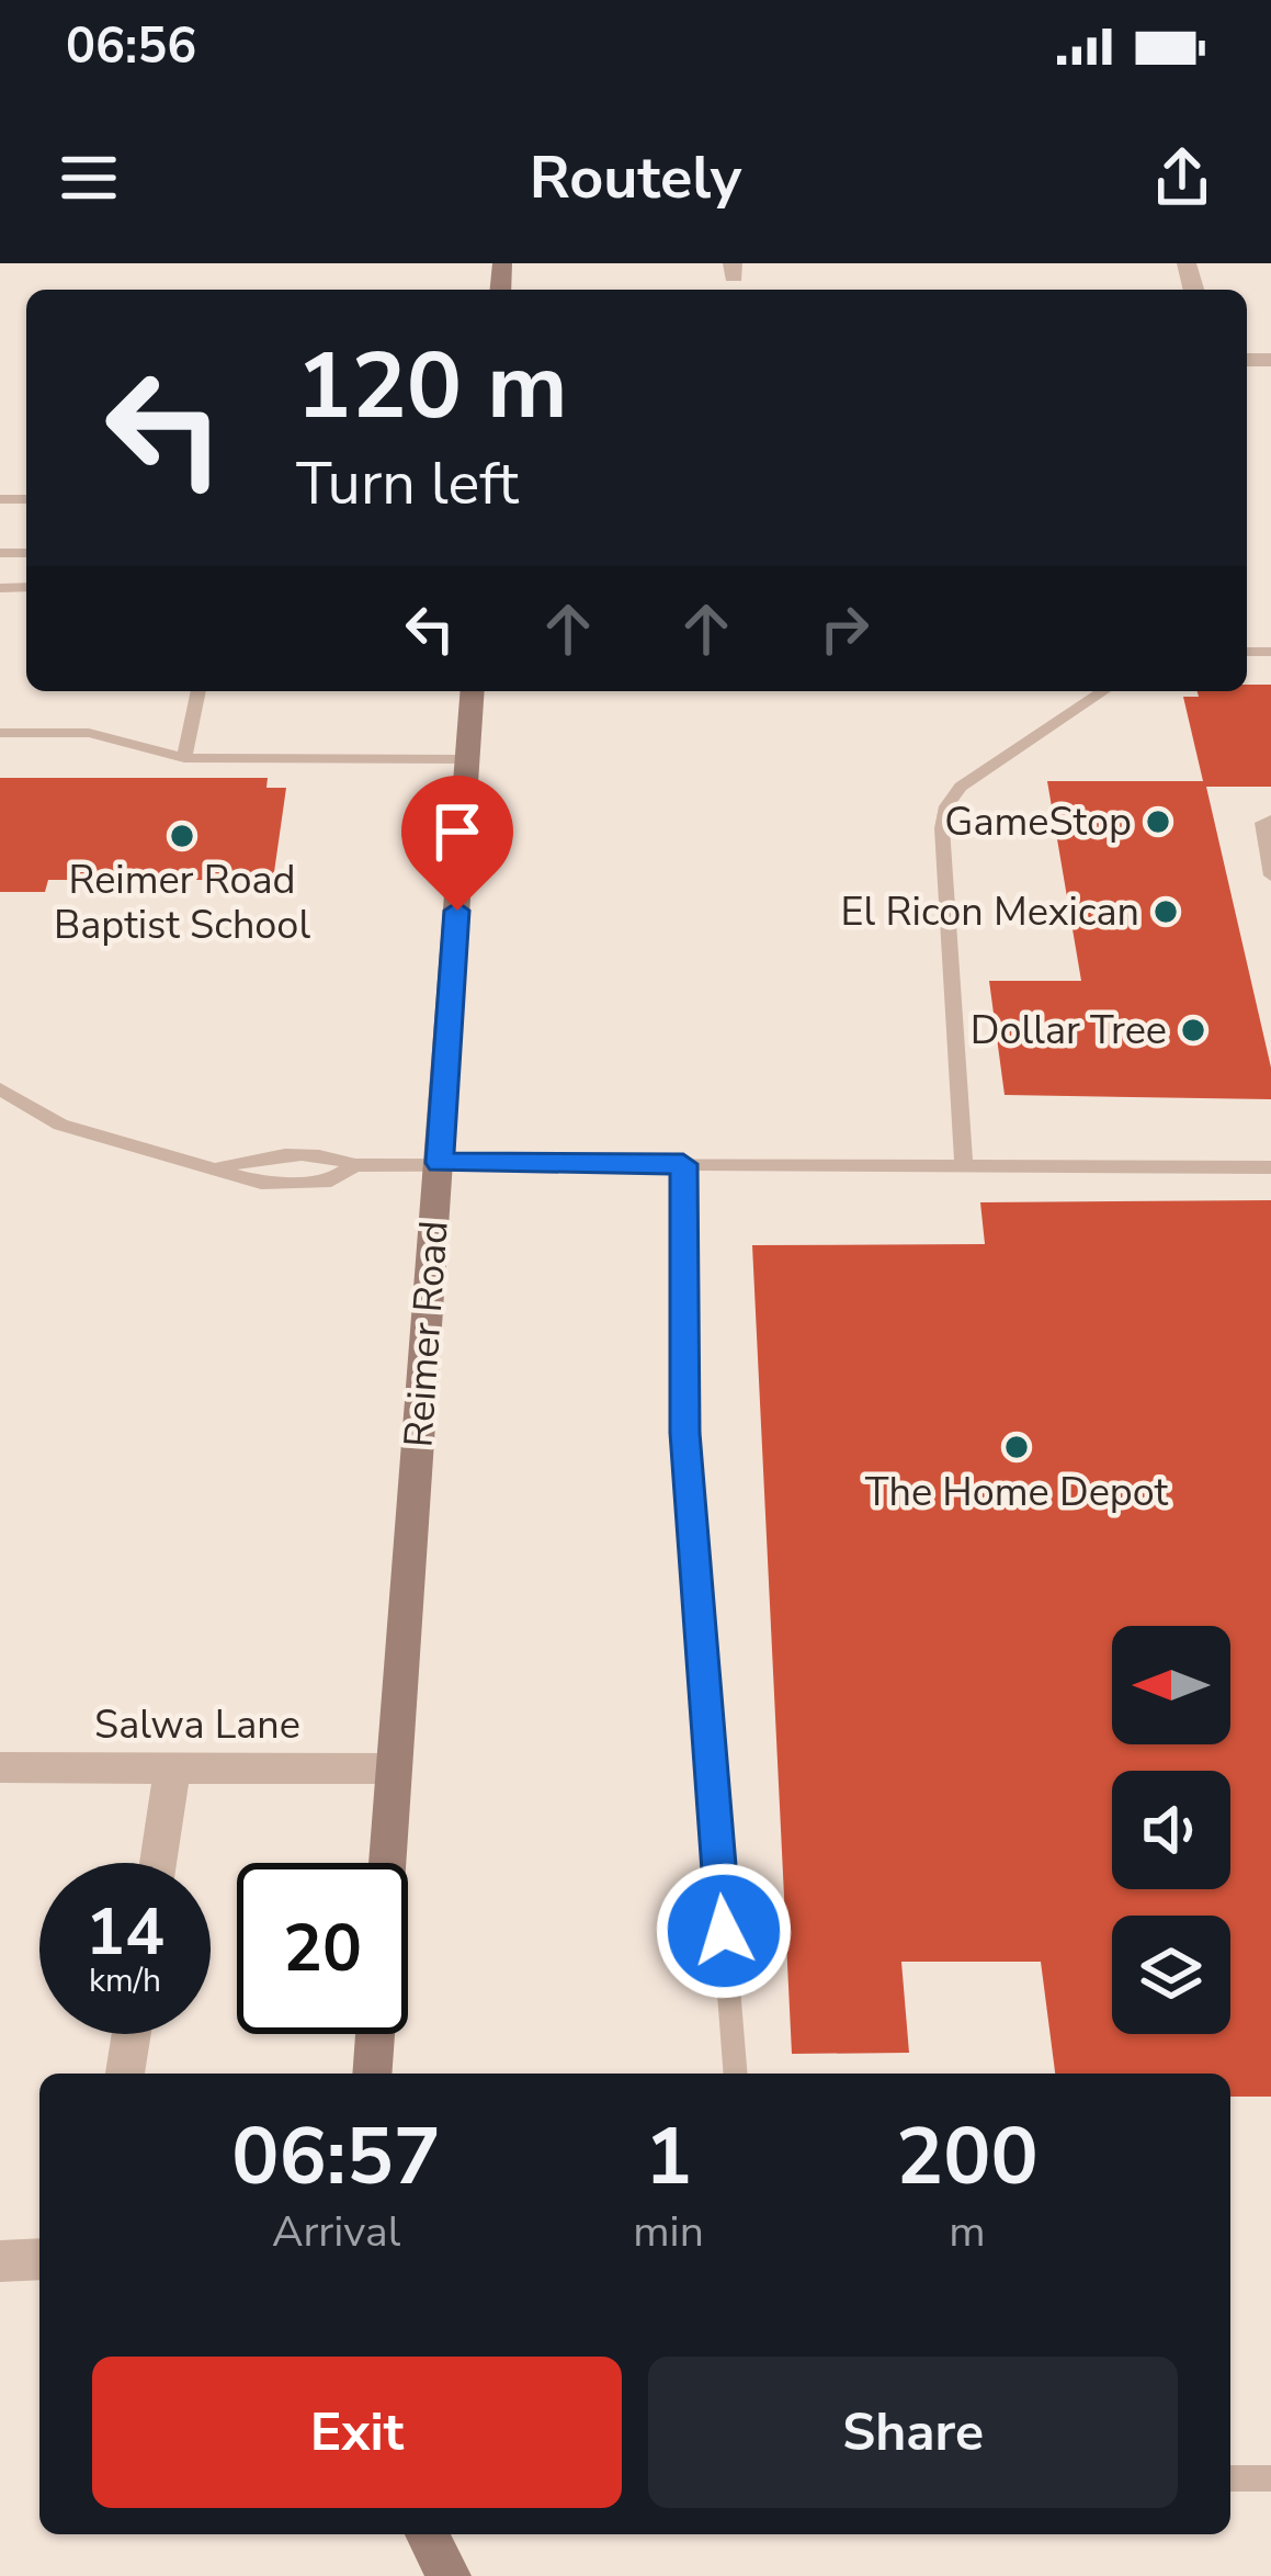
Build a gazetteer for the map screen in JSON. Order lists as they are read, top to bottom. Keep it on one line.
{"streets":{"street":["Reimer Road","Salwa Lane"]},"crossings":[["Reimer Road","Salwa Lane"]],"places":["GameStop","Reimer Road Baptist School","El Ricon Mexican","Dollar Tree","The Home Depot"],"north":"left","page":{"status":"06:56","header":"Routely","turn":["120 m","Turn left"],"speed":"14 km/h","limit":"20","eta":["06:57","Arrival","1","min","200","m"],"buttons":["Exit","Share"]}}
